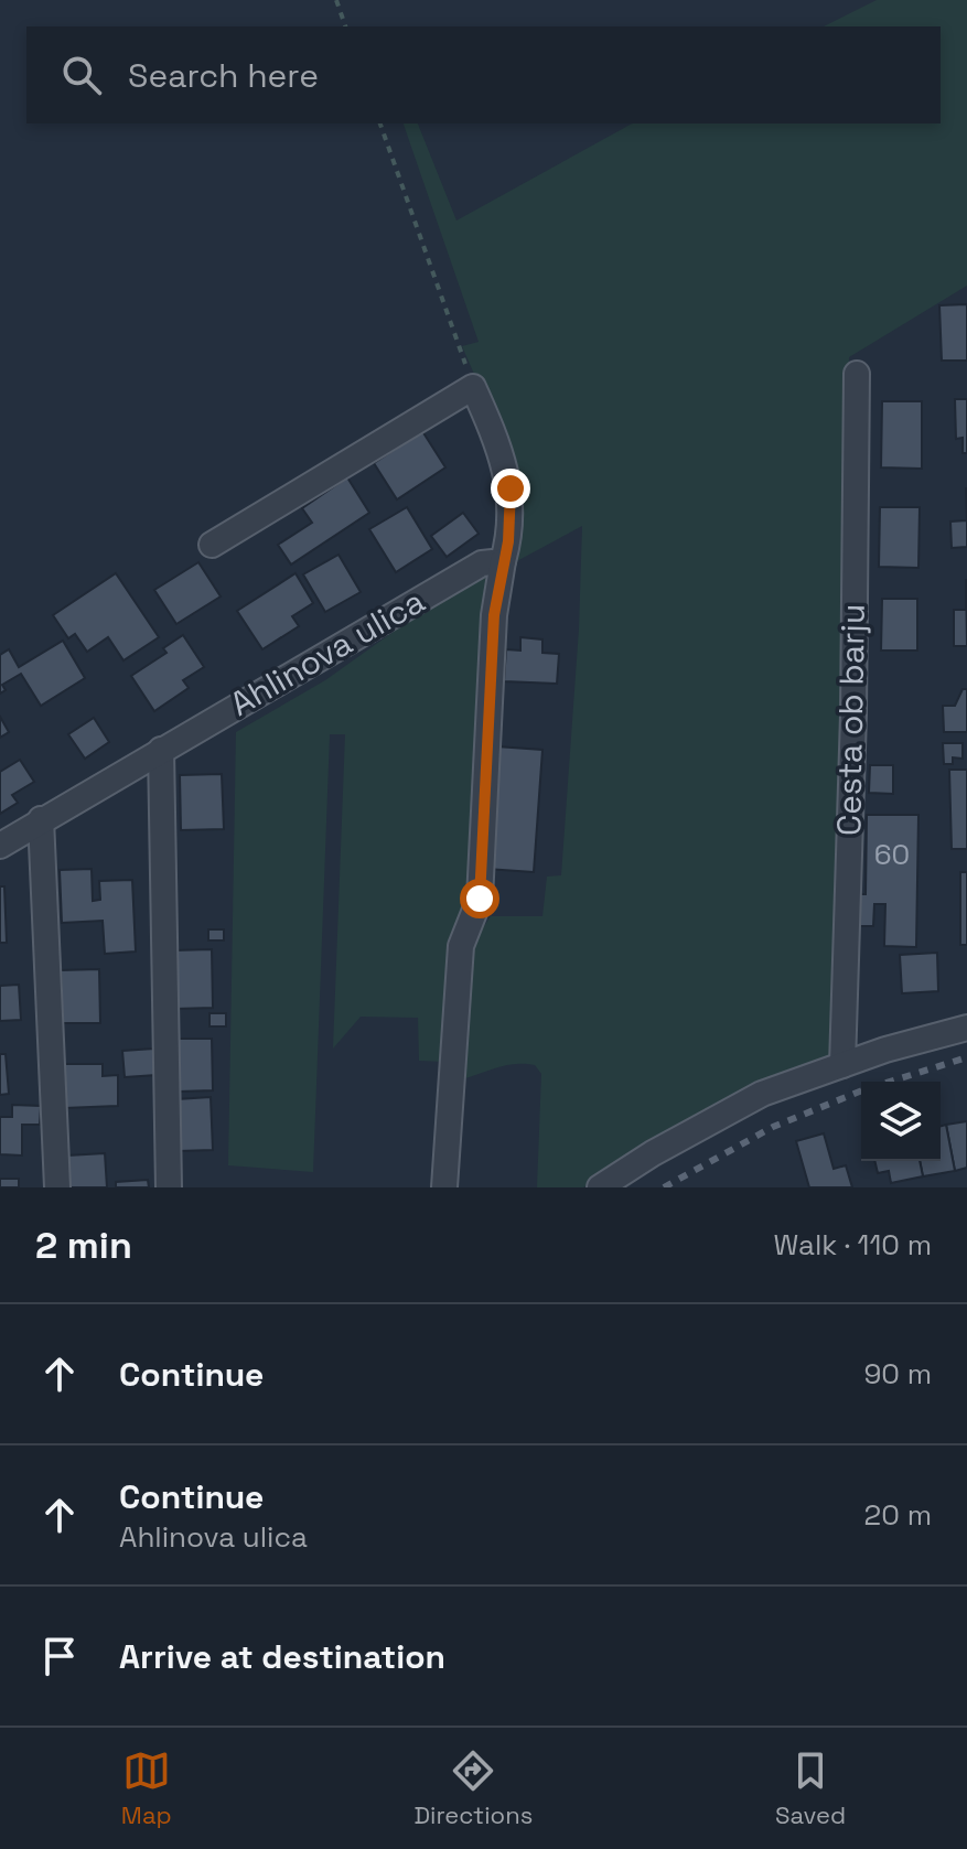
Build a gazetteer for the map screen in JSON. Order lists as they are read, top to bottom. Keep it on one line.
{"streets":{"street":["Ahlinova ulica","Cesta ob barju"]},"house_numbers":["60"],"page":{"search":"Search here","heading":["2 min","Walk · 110 m"],"list":[["Continue","90 m"],["Continue","Ahlinova ulica","20 m"],"Arrive at destination"],"nav":["Map","Directions","Saved"]}}
